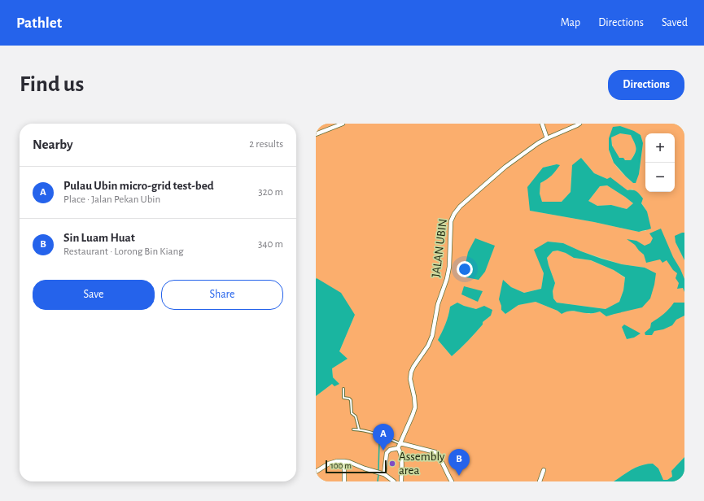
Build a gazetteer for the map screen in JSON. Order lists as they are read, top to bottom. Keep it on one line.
{"streets":{"street":["JALAN UBIN"]},"places":["Assembly area"],"scale_bar":"100 m","page":{"header":"Pathlet","nav":["Map","Directions","Saved"],"buttons":["Directions",["Save","Share"]],"title":"Find us","heading":["Nearby","2 results"],"map_buttons":["+","−"],"list":[{"mark":"A","name":"Pulau Ubin micro-grid test-bed","note":"Place · Jalan Pekan Ubin","value":"320 m"},{"mark":"B","name":"Sin Luam Huat","note":"Restaurant · Lorong Bin Kiang","value":"340 m"}],"pins":["A","B"],"scale":"100 m"}}
